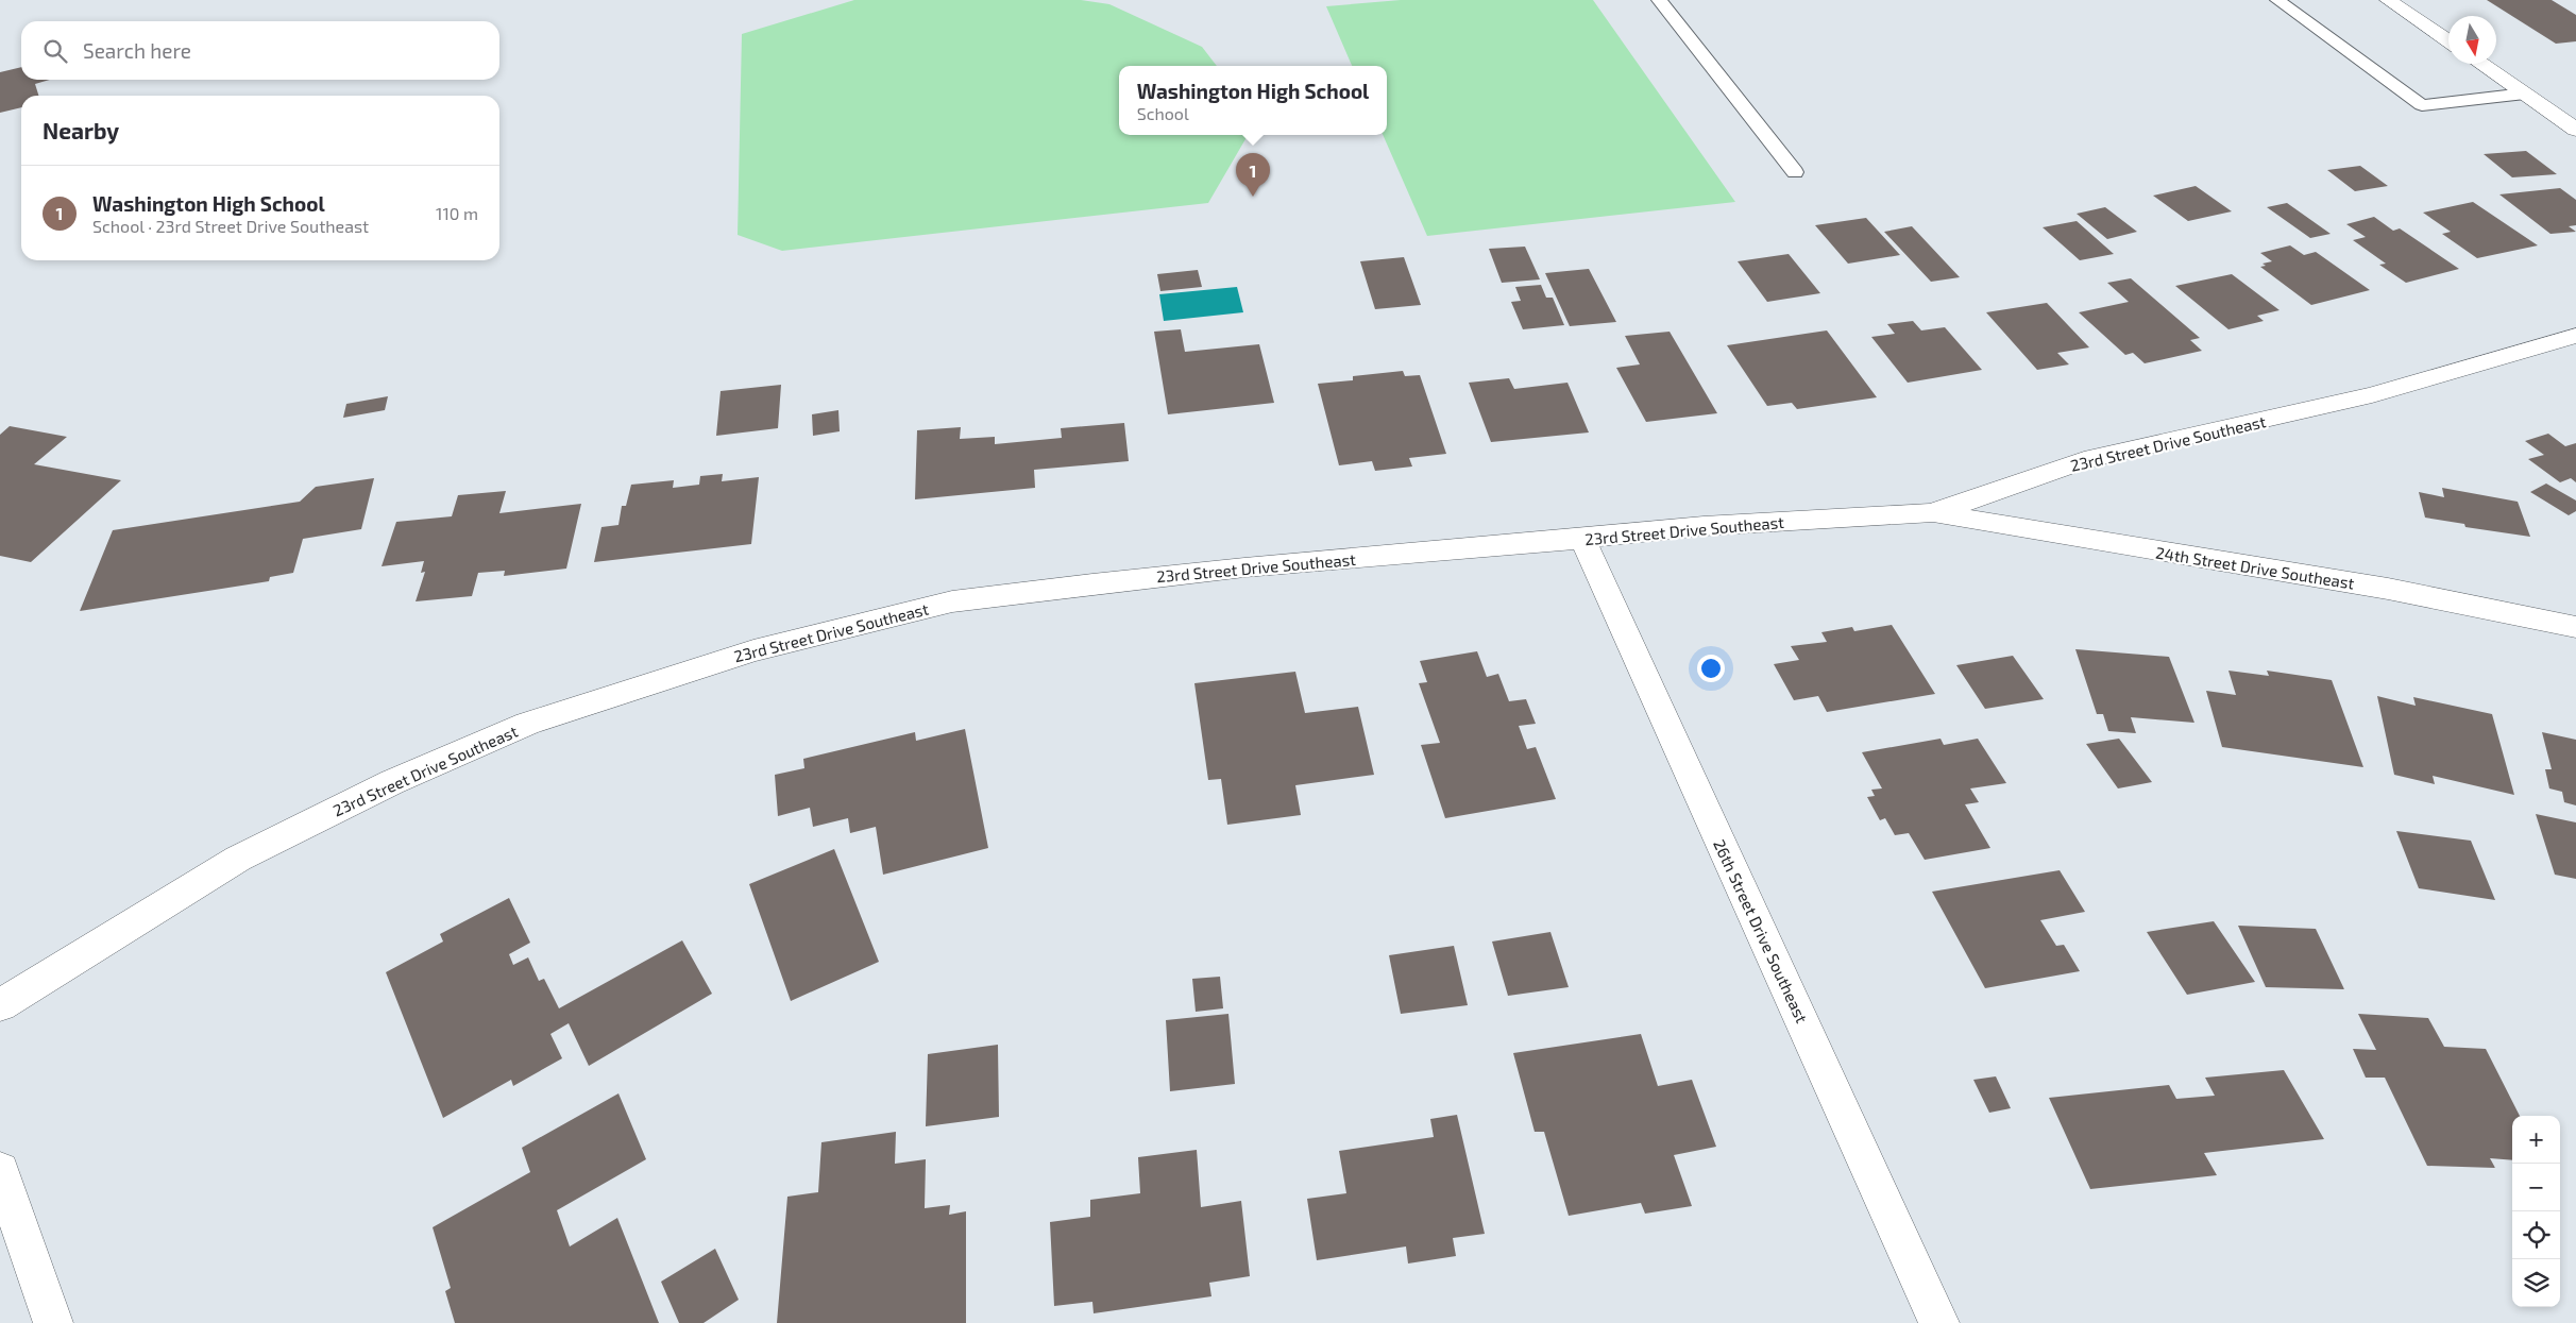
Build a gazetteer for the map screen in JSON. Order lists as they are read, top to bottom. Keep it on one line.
{"streets":{"street":["23rd Street Drive Southeast","24th Street Drive Southeast","26th Street Drive Southeast"]},"crossings":[["23rd Street Drive Southeast","24th Street Drive Southeast"],["23rd Street Drive Southeast","26th Street Drive Southeast"]],"north":"bottom","page":{"search":"Search here","popup":["Washington High School","School"],"heading":"Nearby","pins":"1","list":[{"mark":"1","name":"Washington High School","note":"School · 23rd Street Drive Southeast","value":"110 m"}],"map_buttons":["+","−"]}}
